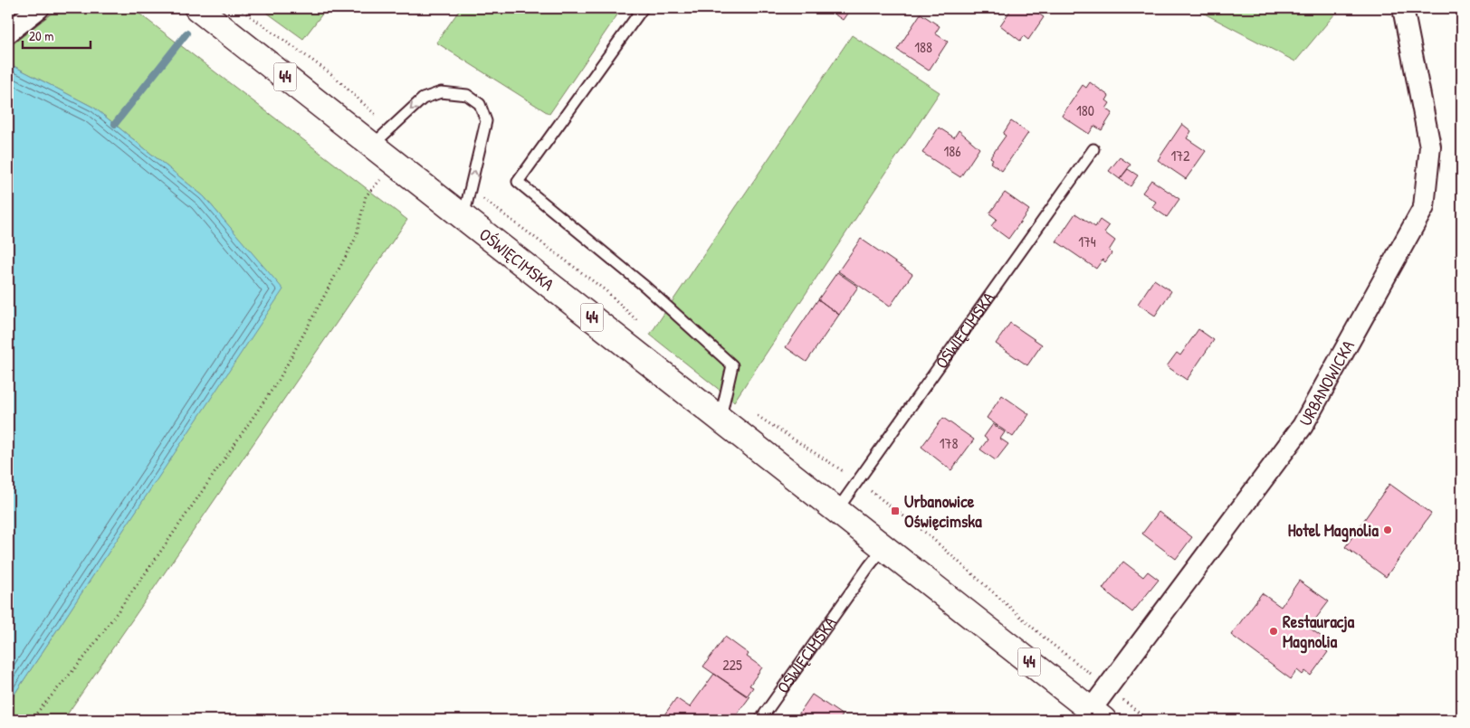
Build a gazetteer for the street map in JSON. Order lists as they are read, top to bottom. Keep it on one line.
{"streets":{"highway":["44","OŚWIĘCIMSKA"],"street":["URBANOWICKA"]},"crossings":[["OŚWIĘCIMSKA","URBANOWICKA"]],"places":{"transit":["Urbanowice Oświęcimska"],"other":["Hotel Magnolia","Restauracja Magnolia"]},"house_numbers":["188","180","186","172","174","178","225"],"scale_bar":"20 m"}
